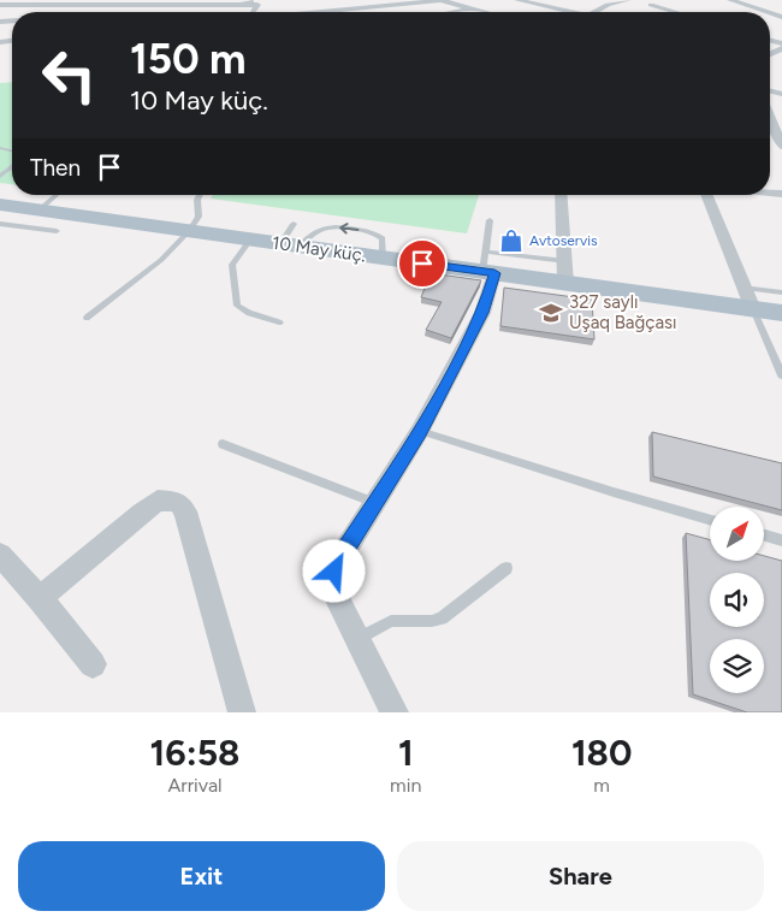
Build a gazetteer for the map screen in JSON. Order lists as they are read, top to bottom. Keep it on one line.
{"streets":{"main road":["10 May küç."]},"places":{"shop":["Avtoservis"],"school or university":["327 saylı Uşaq Bağçası"]},"north":"top right","page":{"turn":["150 m","10 May küç."],"then":"Then","eta":["16:58","Arrival","1","min","180","m"],"buttons":["Exit","Share"]}}
